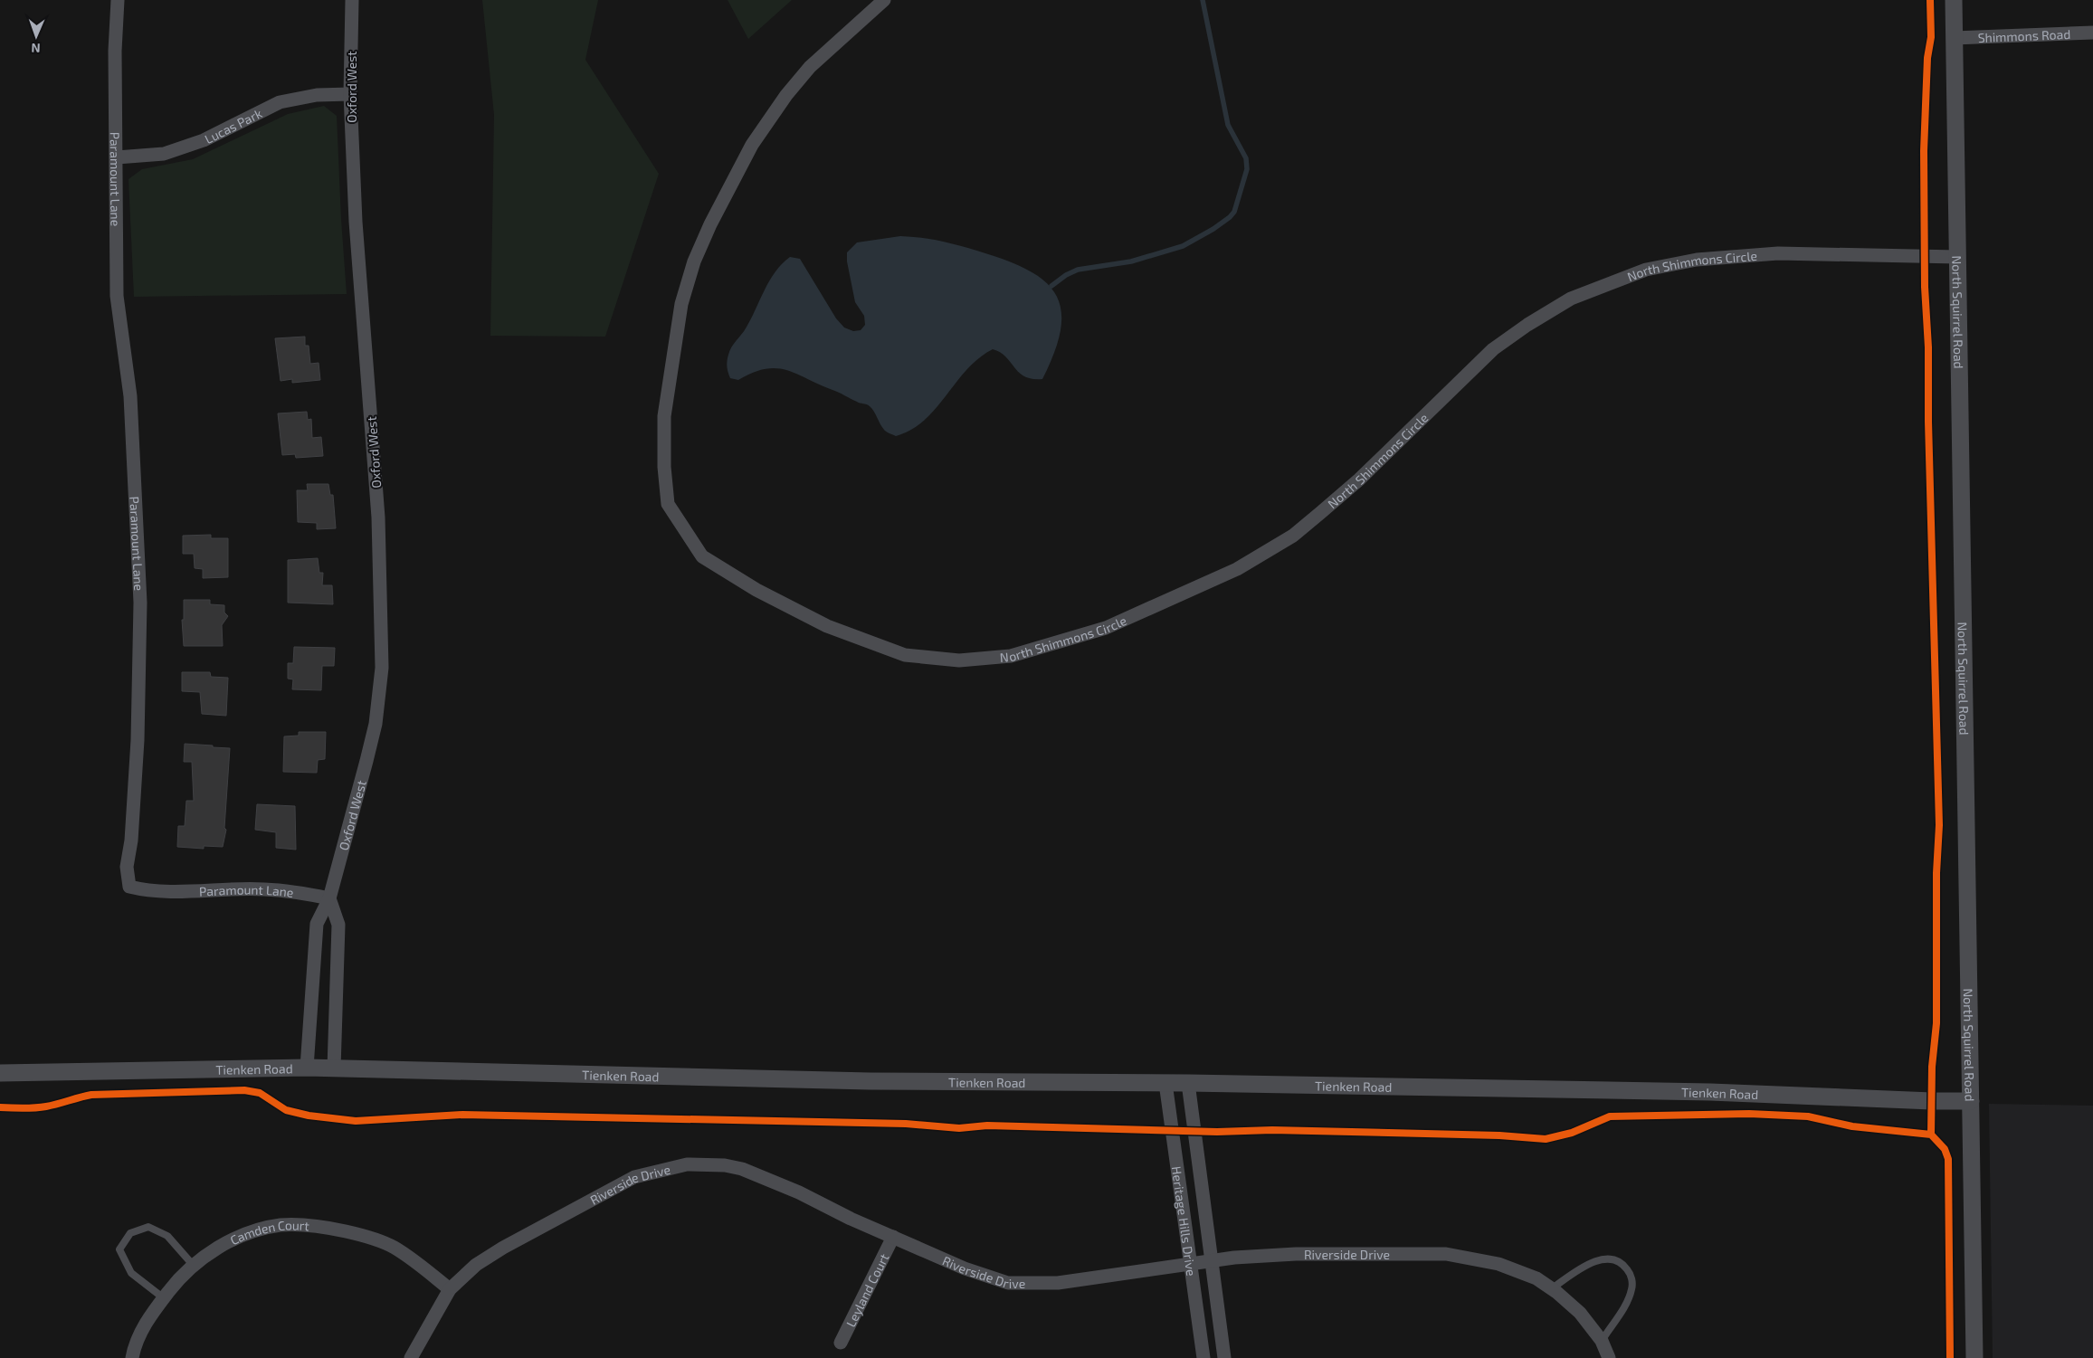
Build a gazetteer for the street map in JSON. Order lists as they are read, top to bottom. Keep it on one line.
{"streets":{"street":["Shimmons Road","Oxford West","Lucas Park","Paramount Lane","North Shimmons Circle","North Squirrel Road","Tienken Road","Riverside Drive","Heritage Hills Drive","Camden Court","Leyland Court"]},"crossings":[["Shimmons Road","North Squirrel Road"],["Oxford West","Lucas Park"],["Oxford West","Paramount Lane"],["Oxford West","Tienken Road"],["Lucas Park","Paramount Lane"],["North Shimmons Circle","North Squirrel Road"],["North Squirrel Road","Tienken Road"],["Tienken Road","Heritage Hills Drive"],["Riverside Drive","Heritage Hills Drive"],["Riverside Drive","Camden Court"],["Riverside Drive","Leyland Court"]],"north":"bottom"}
